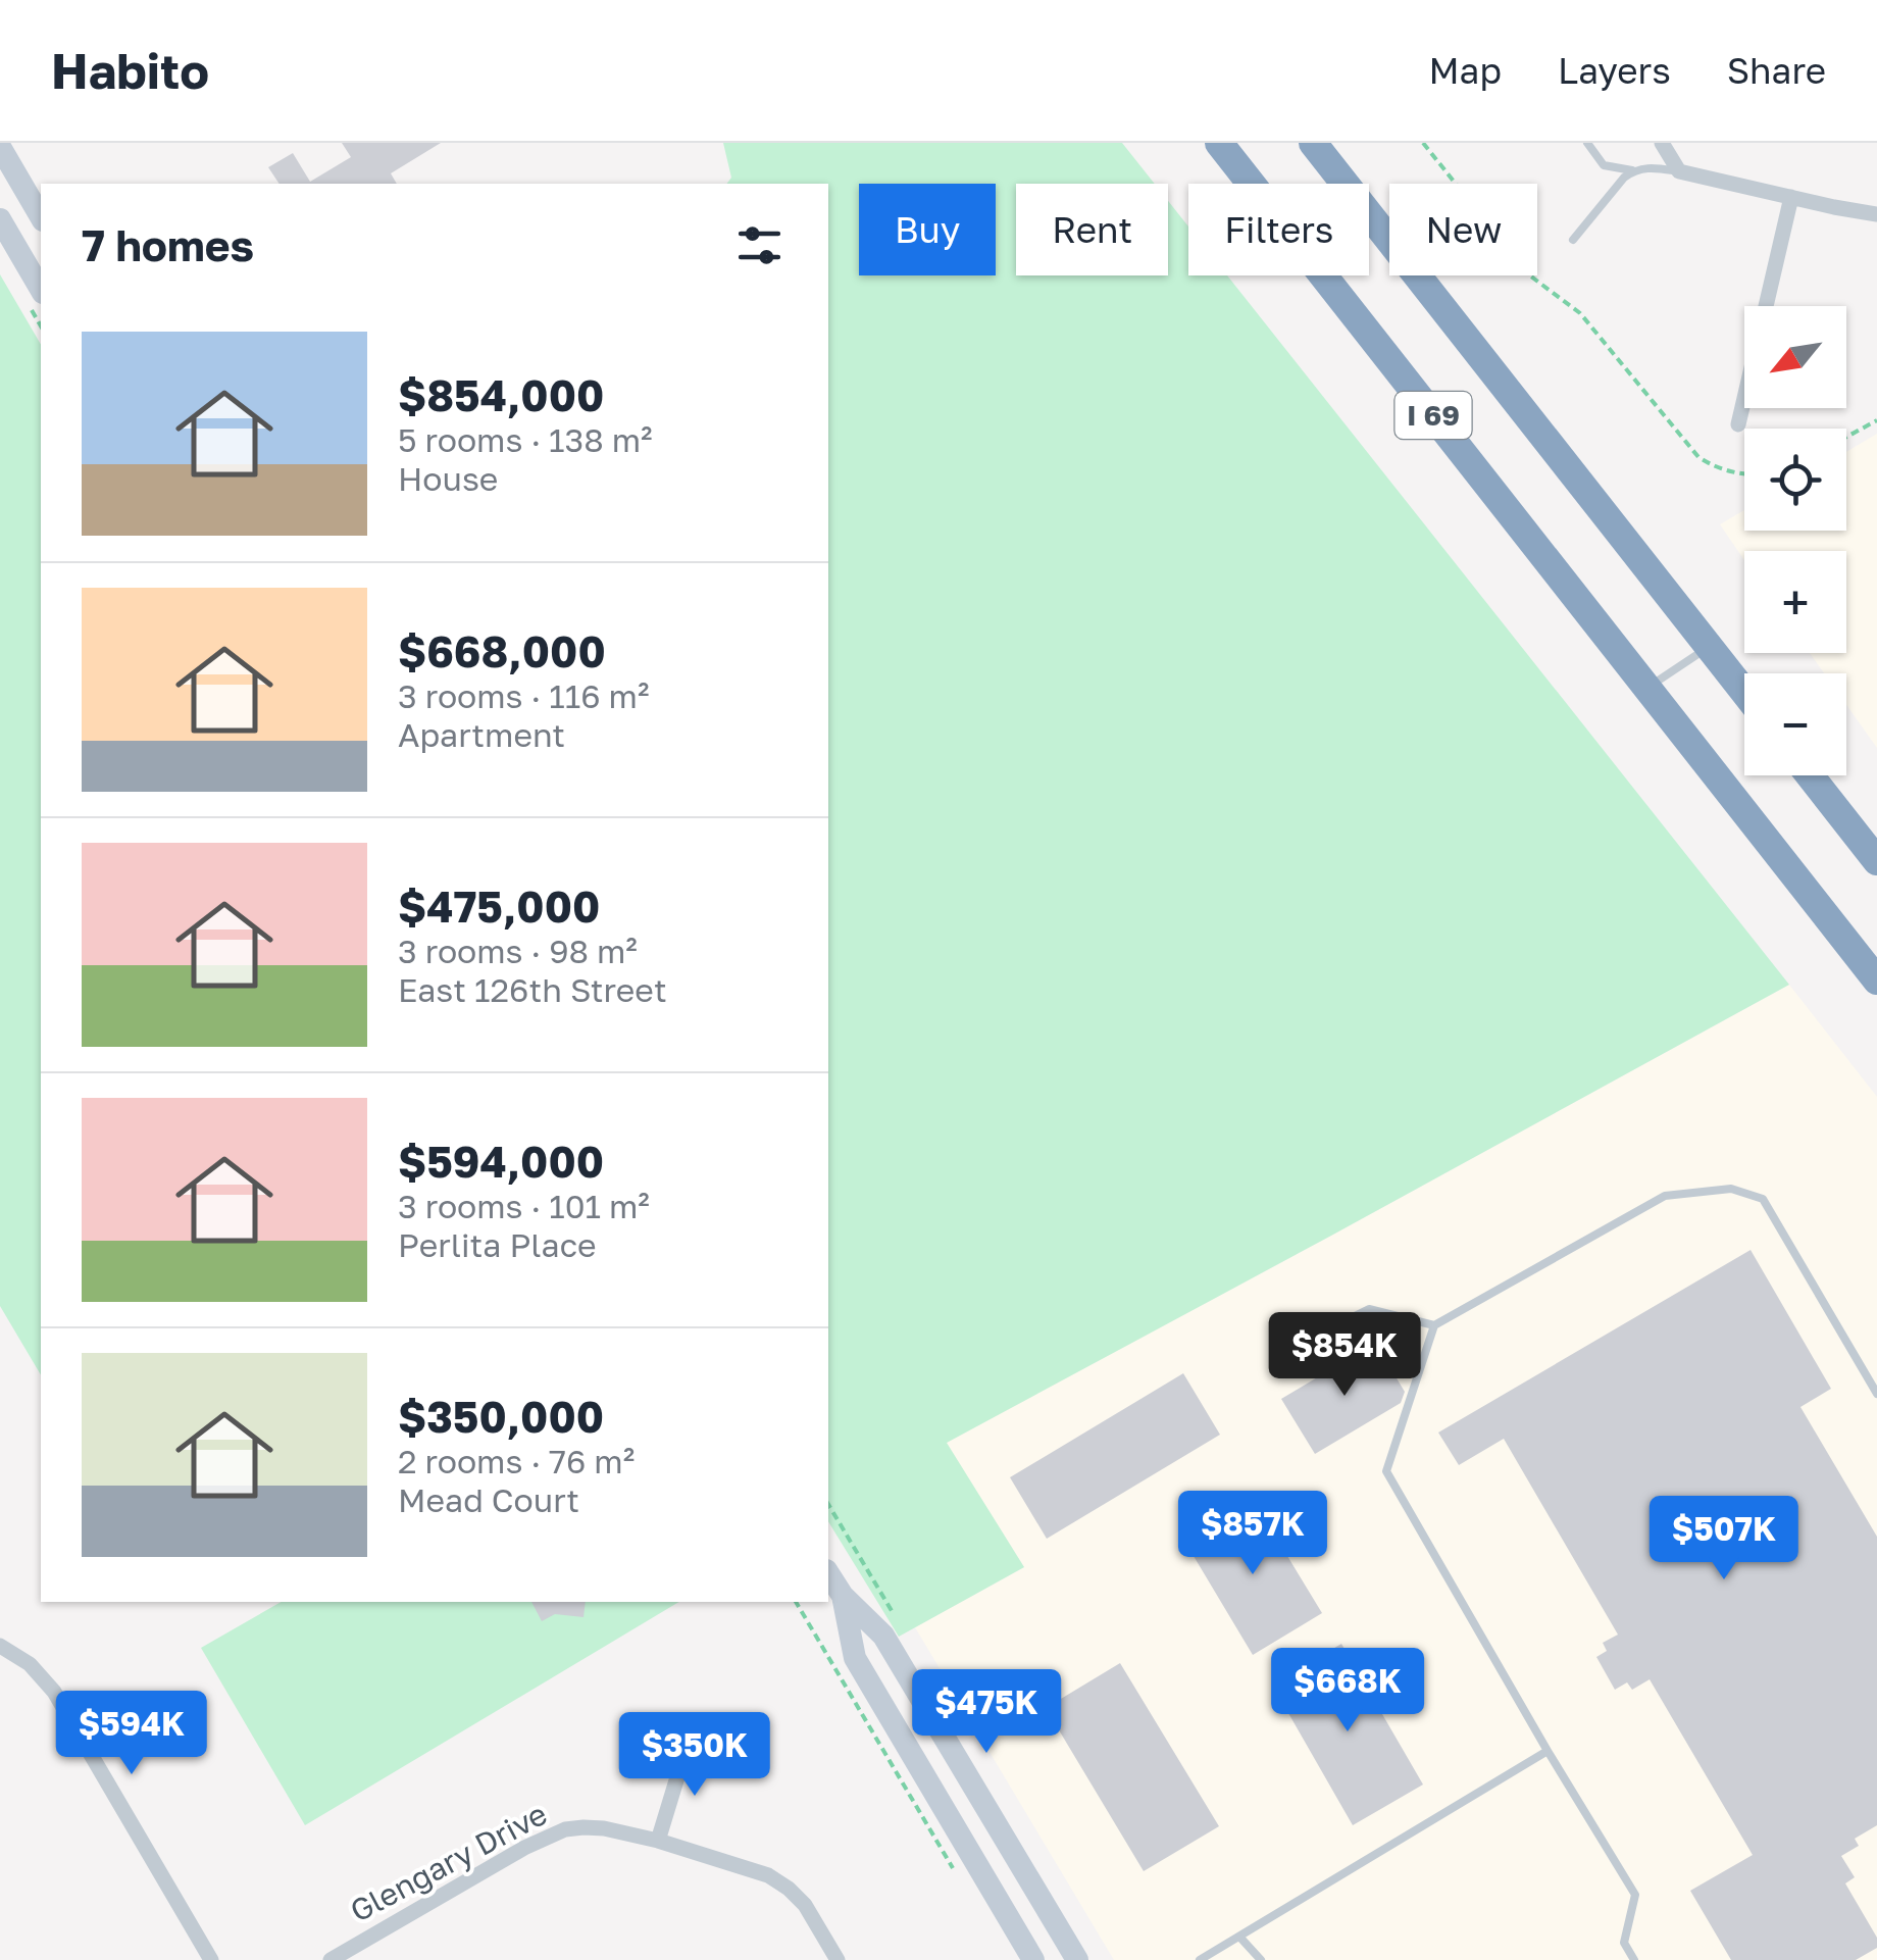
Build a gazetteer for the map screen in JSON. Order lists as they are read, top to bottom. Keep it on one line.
{"streets":{"highway":["I 69"],"street":["Glengary Drive"]},"north":"bottom left","page":{"header":"Habito","nav":["Map","Layers","Share"],"chip":["Buy","Rent","Filters","New"],"heading":"7 homes","map_buttons":["+","−"],"list":[{"name":"$854,000","note":"5 rooms · 138 m² · House"},{"name":"$668,000","note":"3 rooms · 116 m² · Apartment"},{"name":"$475,000","note":"3 rooms · 98 m² · East 126th Street"},{"name":"$594,000","note":"3 rooms · 101 m² · Perlita Place"},{"name":"$350,000","note":"2 rooms · 76 m² · Mead Court"}],"price":["$854K","$857K","$507K","$668K","$475K","$594K","$350K"]}}
